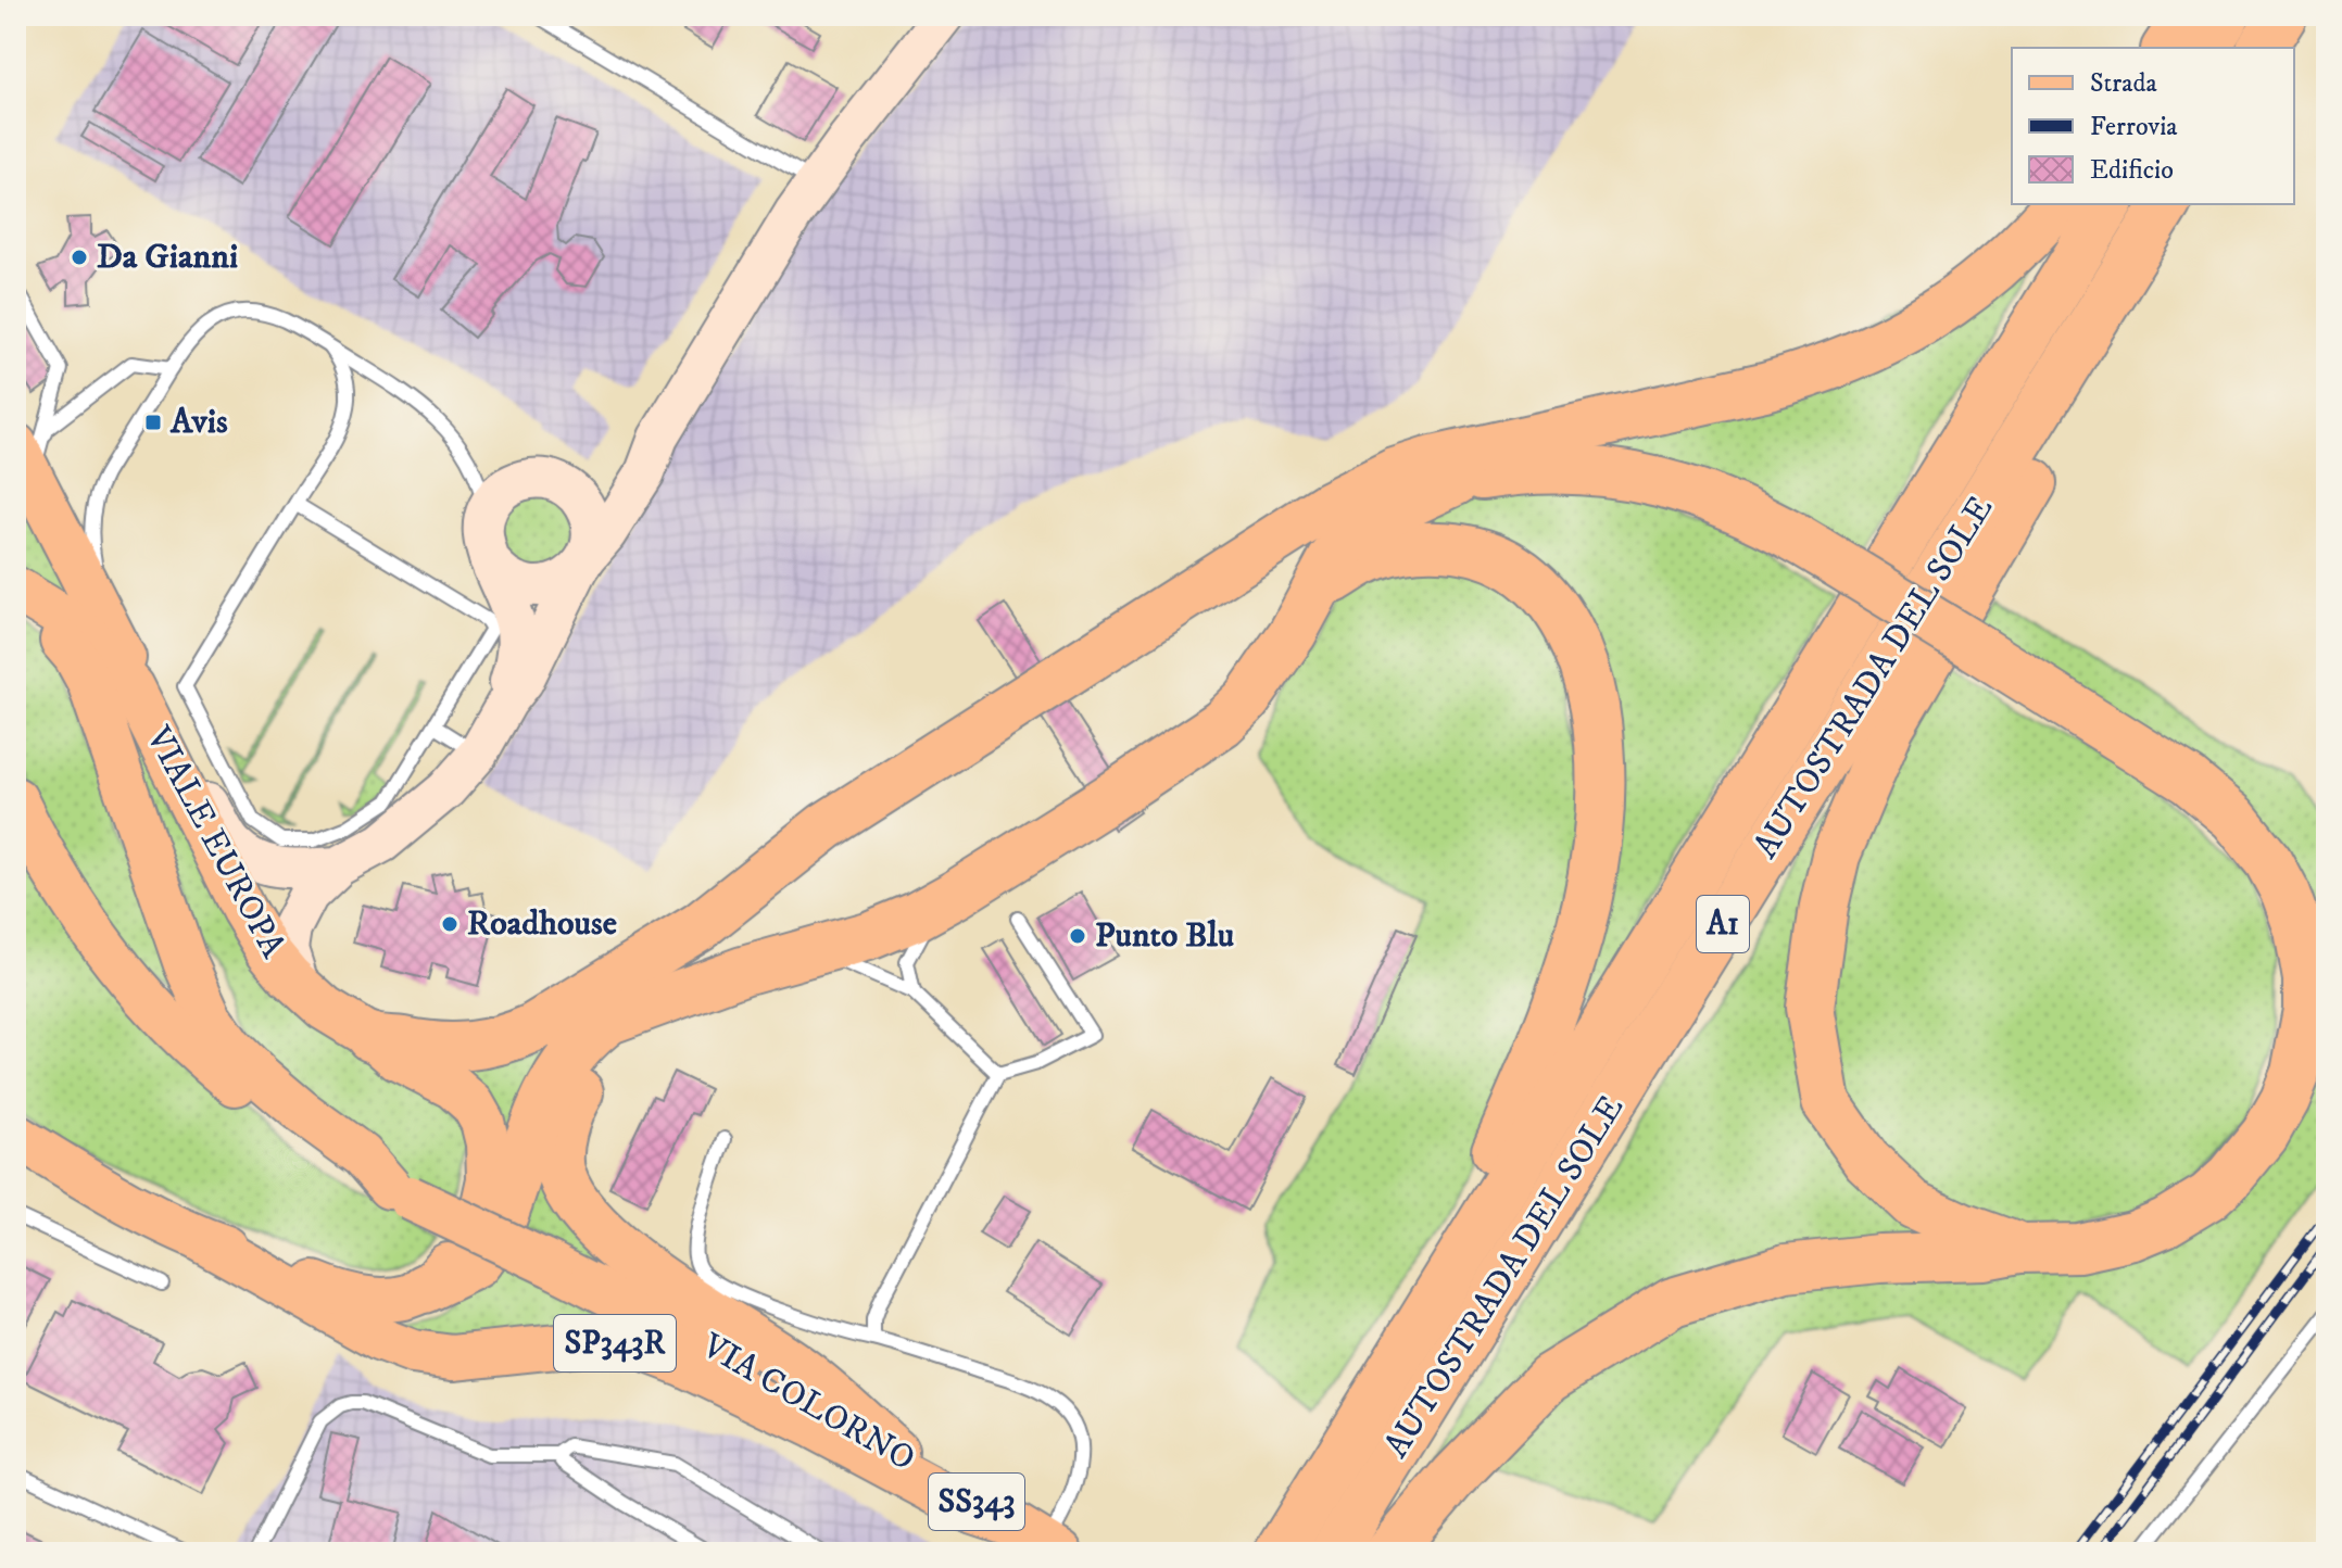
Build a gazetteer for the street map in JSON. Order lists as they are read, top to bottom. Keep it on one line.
{"streets":{"highway":["AUTOSTRADA DEL SOLE","A1"],"main road":["VIALE EUROPA","SP343R","VIA COLORNO","SS343"]},"crossings":[["SP343R","VIA COLORNO"]],"places":{"other":["Da Gianni","Roadhouse","Punto Blu"],"transit":["Avis"]},"legend":["Strada","Ferrovia","Edificio"]}
